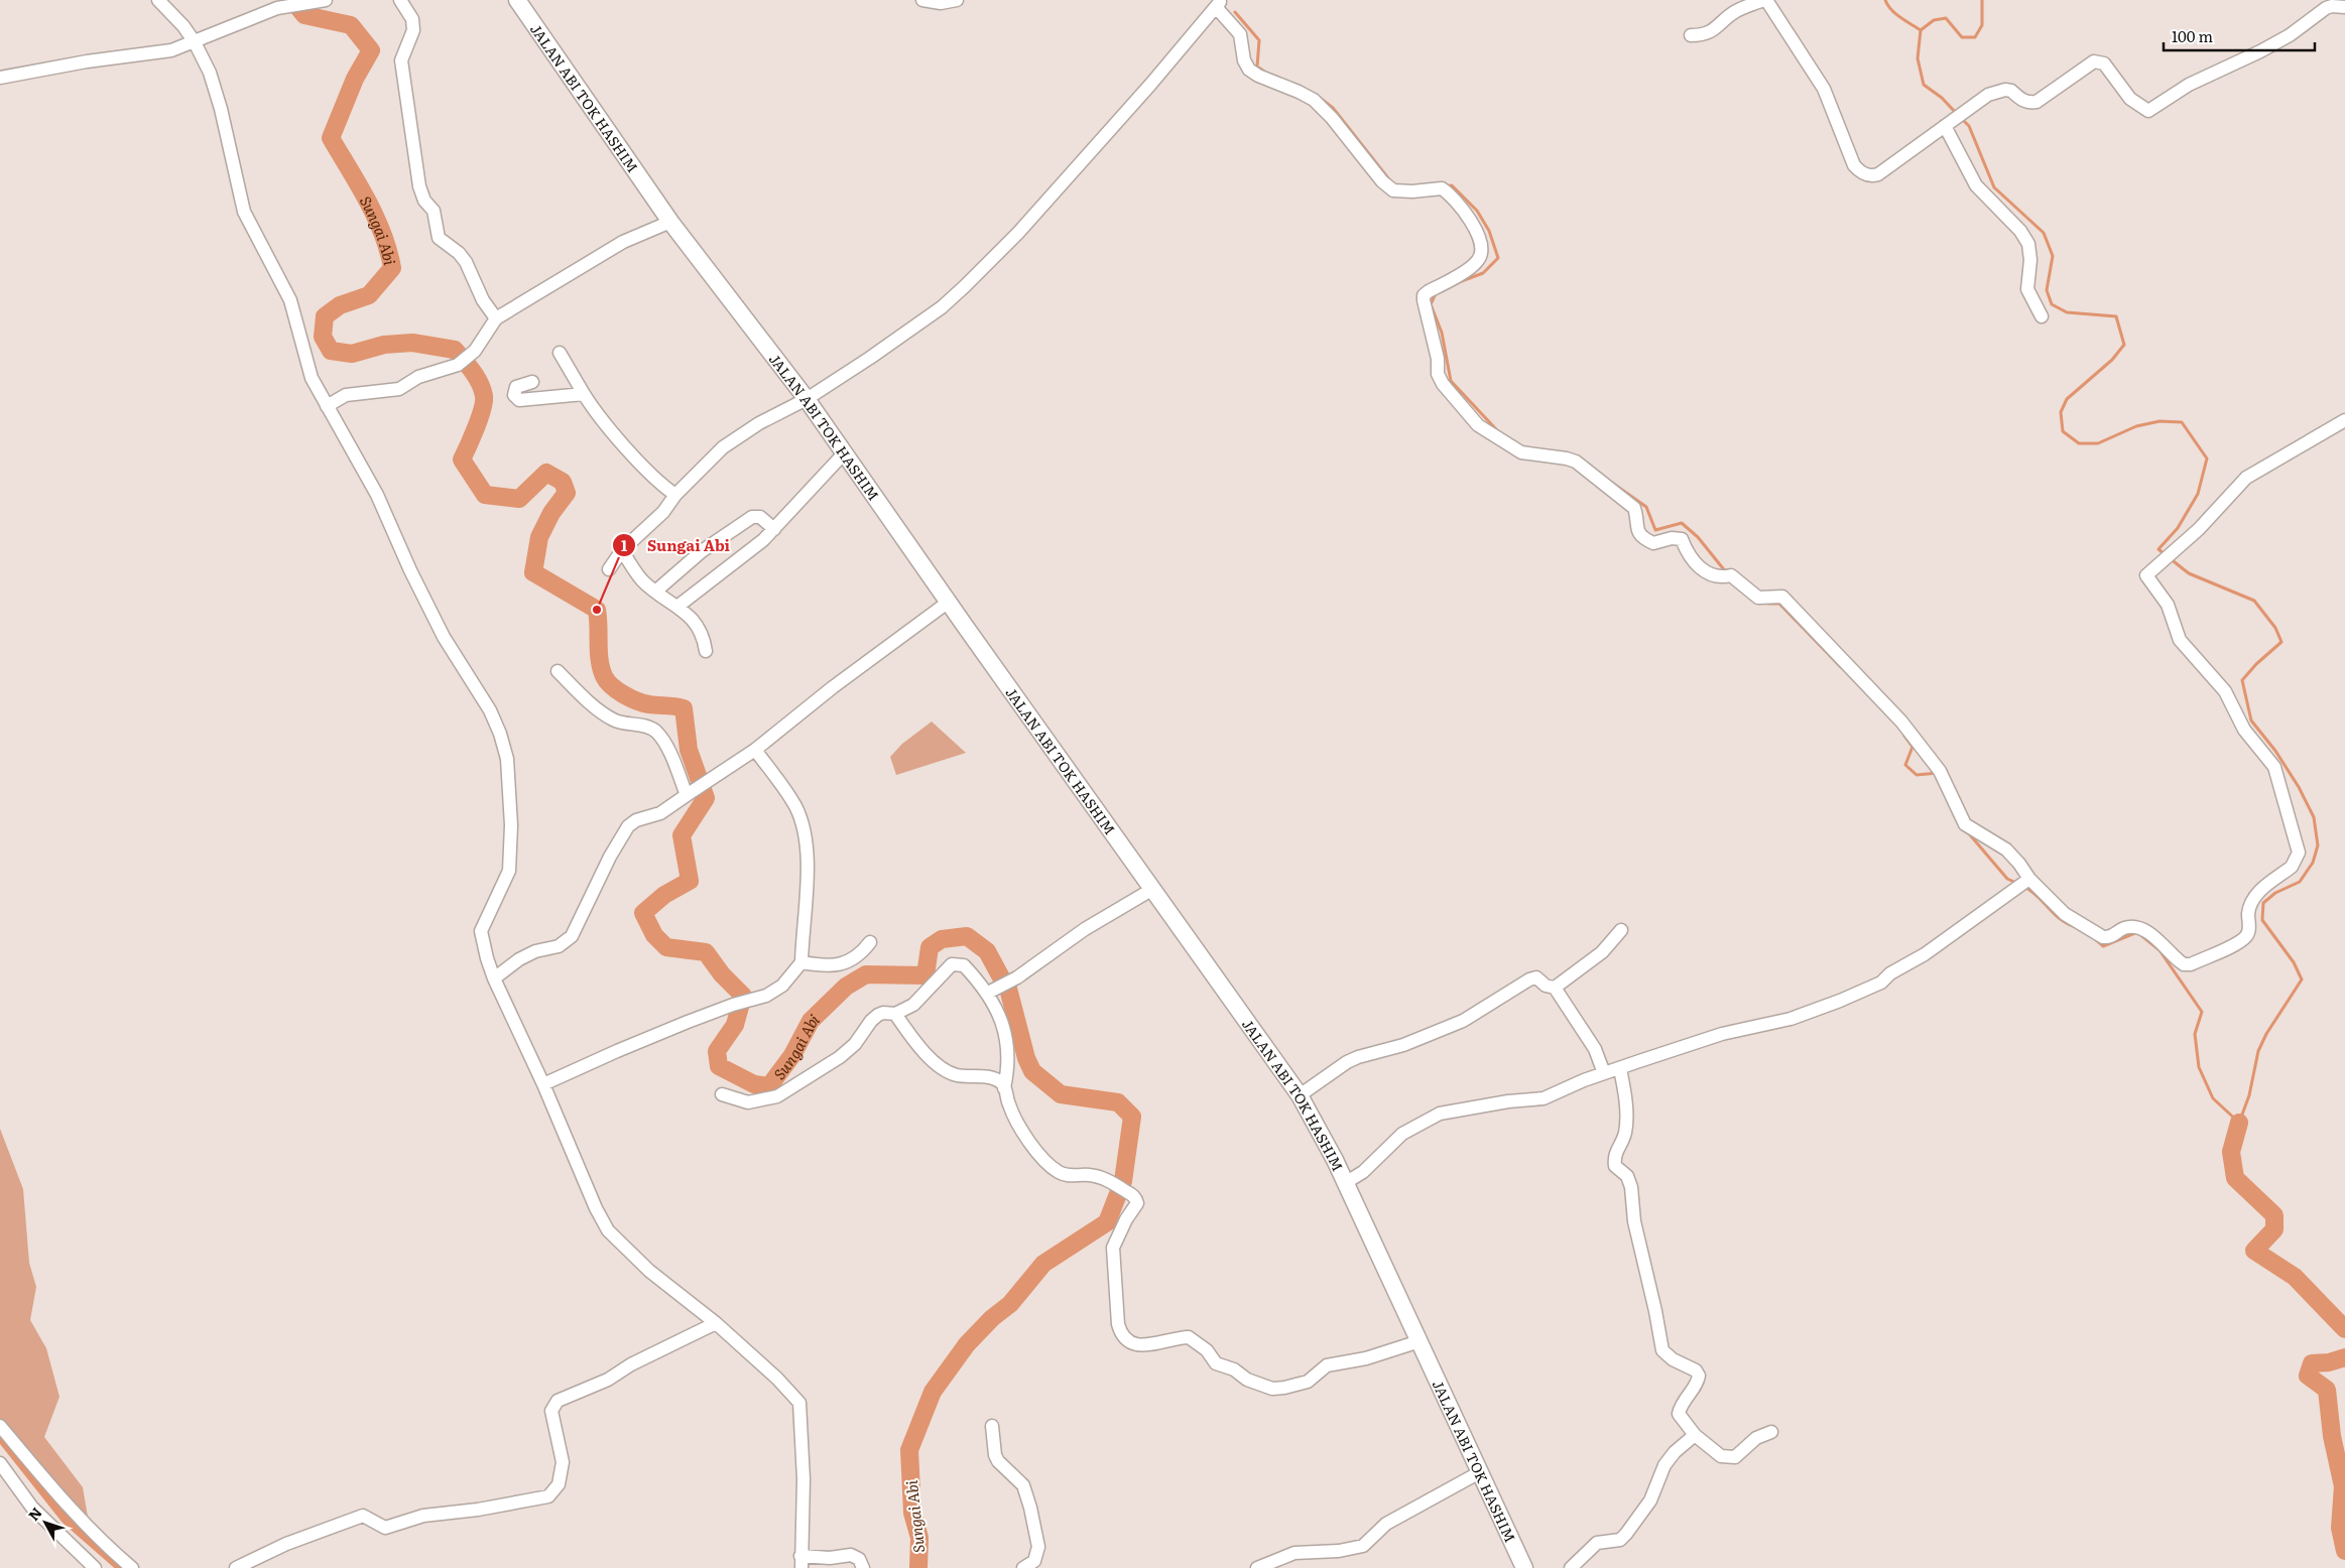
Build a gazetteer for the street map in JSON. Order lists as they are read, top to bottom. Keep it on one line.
{"streets":{"main road":["JALAN ABI TOK HASHIM"]},"water":["Sungai Abi"],"places":["Sungai Abi"],"scale_bar":"100 m","north":"top left"}
